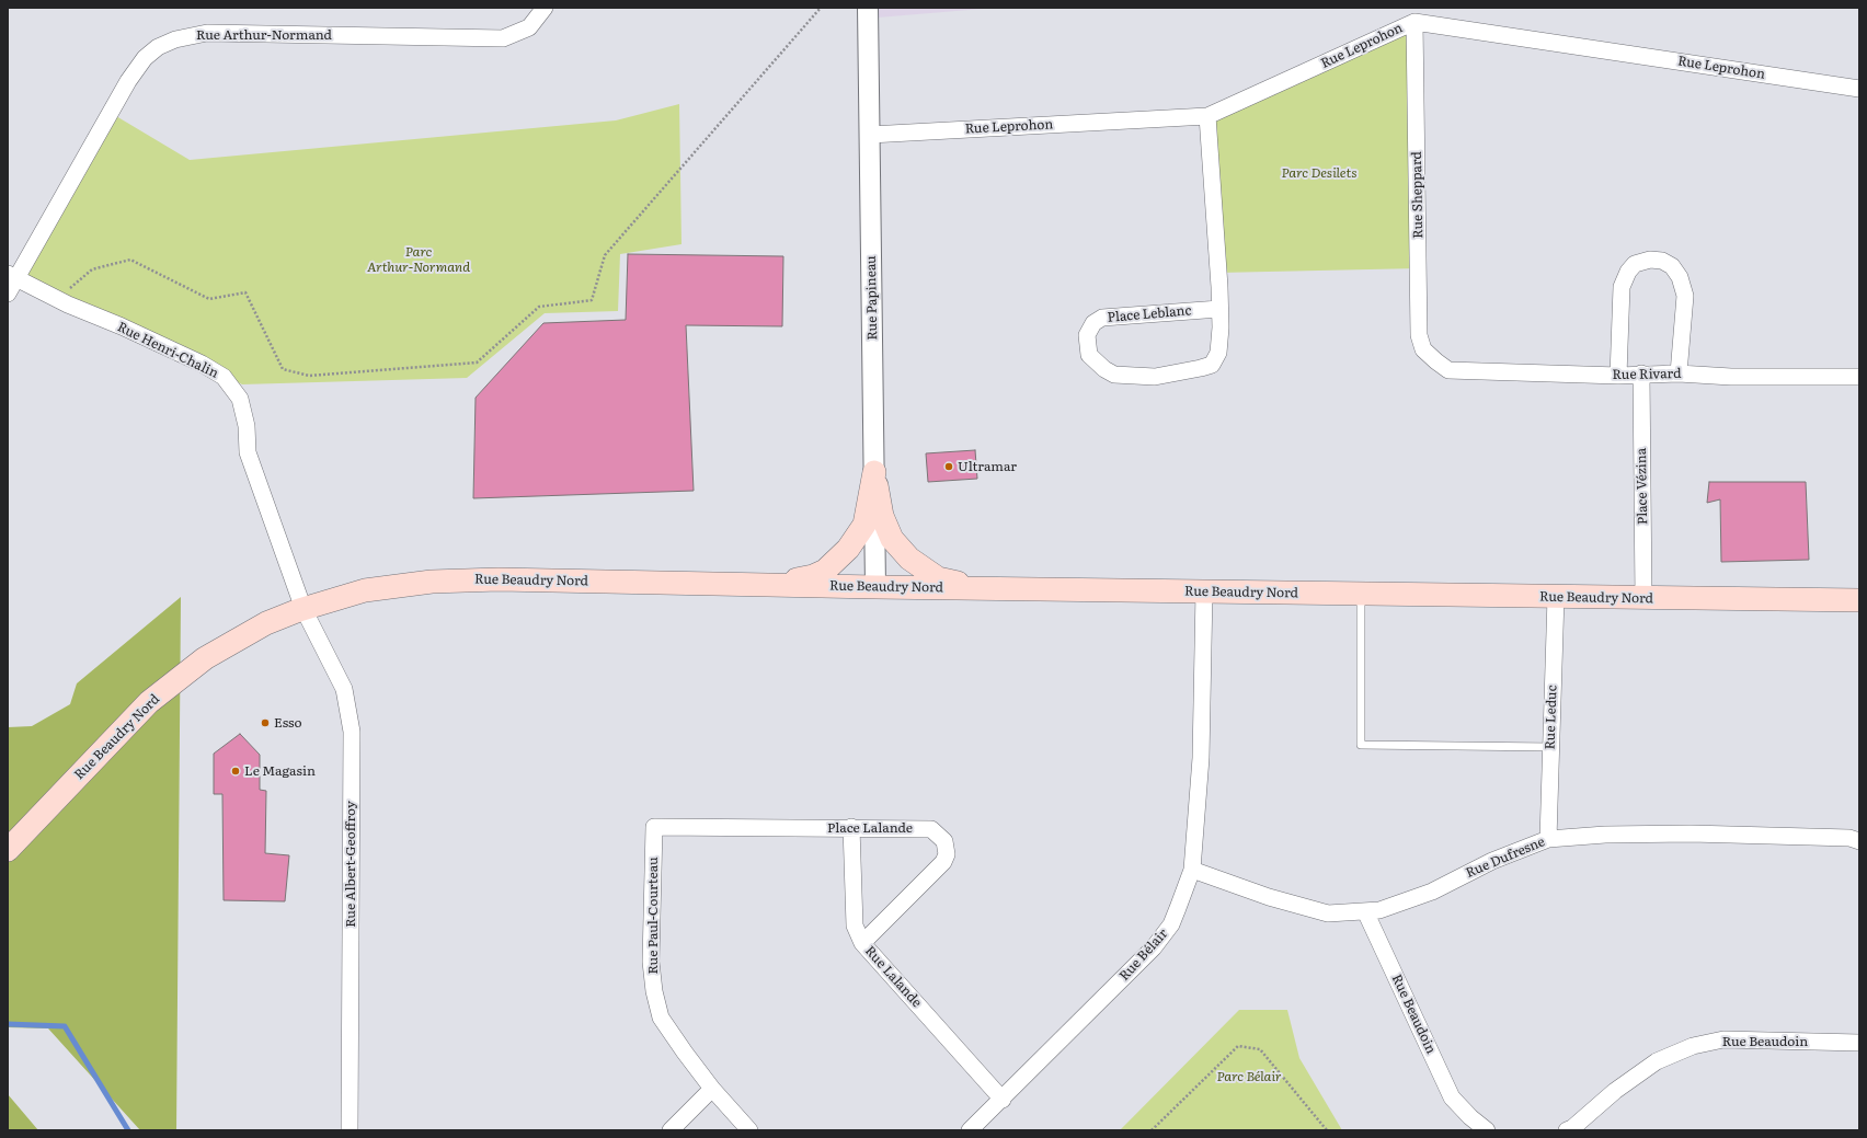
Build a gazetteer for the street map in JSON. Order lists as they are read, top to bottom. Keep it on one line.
{"streets":{"main road":["Rue Beaudry Nord"],"street":["Rue Arthur-Normand","Rue Leprohon","Rue Sheppard","Rue Papineau","Place Leblanc","Rue Henri-Chalin","Rue Rivard","Place Vézina","Rue Leduc","Place Lalande","Rue Dufresne","Rue Albert-Geoffroy","Rue Paul-Courteau","Rue Bélair","Rue Lalande","Rue Beaudoin"]},"crossings":[["Rue Arthur-Normand","Rue Henri-Chalin"],["Rue Leprohon","Rue Sheppard"],["Rue Leprohon","Rue Papineau"],["Rue Leprohon","Place Leblanc"],["Rue Sheppard","Rue Rivard"],["Rue Papineau","Rue Beaudry Nord"],["Rue Henri-Chalin","Rue Beaudry Nord"],["Rue Henri-Chalin","Rue Albert-Geoffroy"],["Rue Rivard","Place Vézina"],["Place Vézina","Rue Beaudry Nord"],["Rue Beaudry Nord","Rue Leduc"],["Rue Beaudry Nord","Rue Albert-Geoffroy"],["Rue Beaudry Nord","Rue Bélair"],["Rue Leduc","Rue Dufresne"],["Place Lalande","Rue Paul-Courteau"],["Place Lalande","Rue Lalande"],["Rue Dufresne","Rue Bélair"],["Rue Dufresne","Rue Beaudoin"],["Rue Bélair","Rue Lalande"]],"parks":["Parc Desilets","Parc Arthur-Normand","Parc Bélair"],"places":["Ultramar","Esso","Le Magasin"]}
